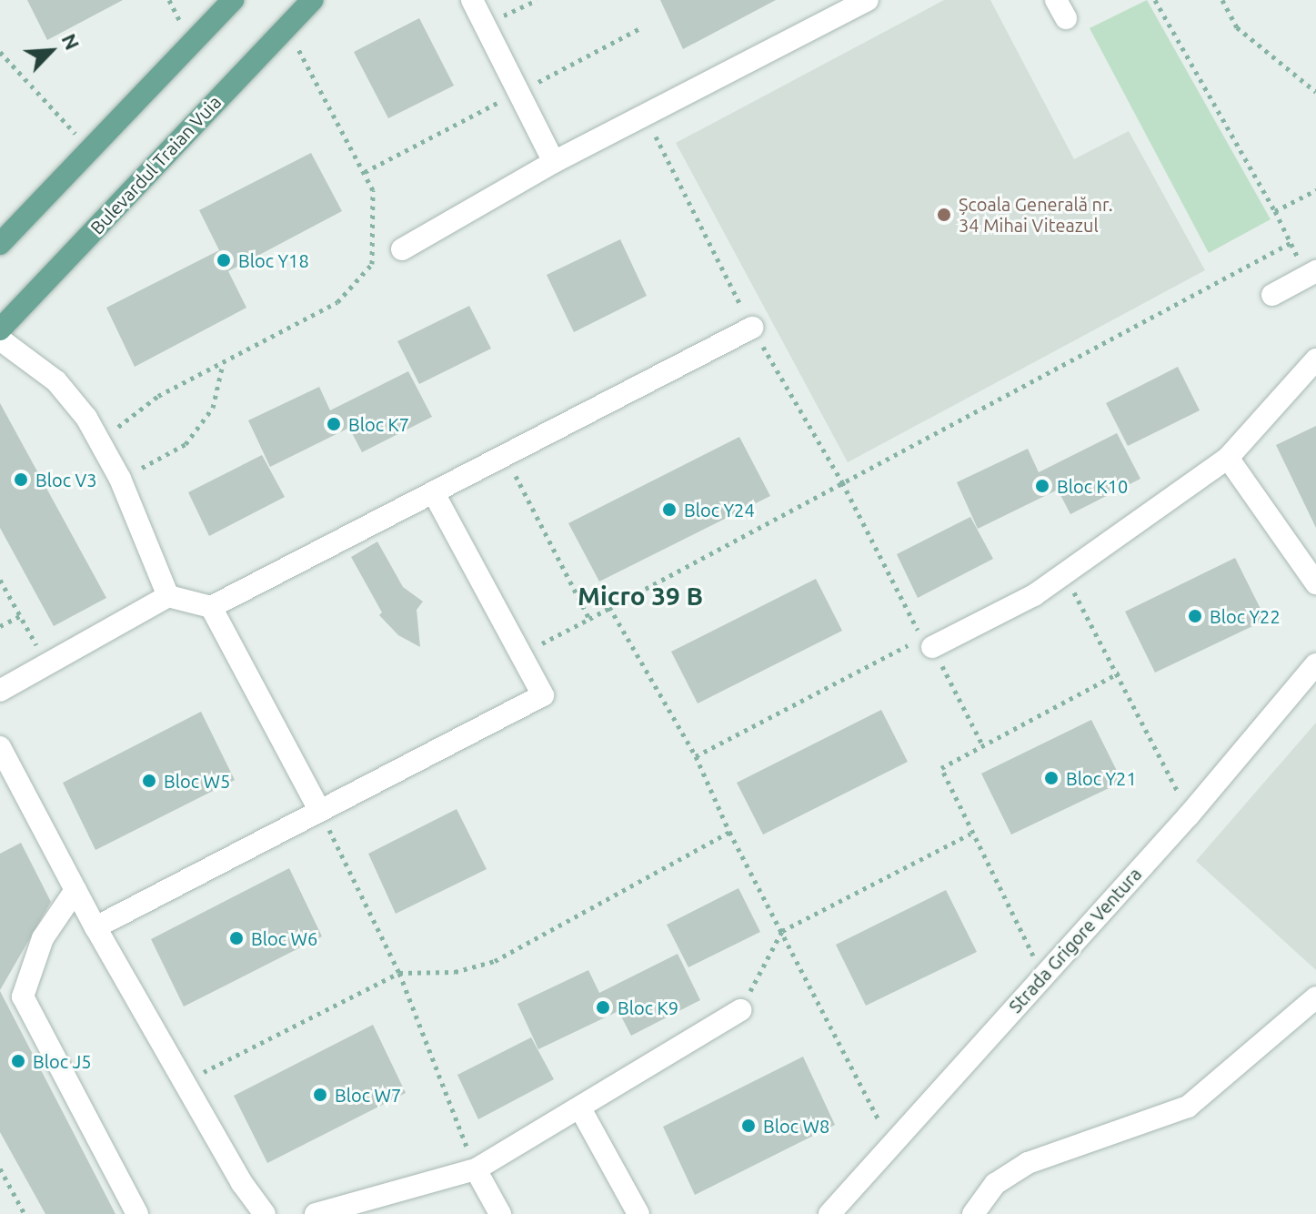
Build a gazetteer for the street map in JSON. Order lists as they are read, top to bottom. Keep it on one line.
{"streets":{"main road":["Bulevardul Traian Vuia"],"street":["Strada Grigore Ventura"]},"districts":["Micro 39 B"],"places":["Școala Generală nr. 34 Mihai Viteazul","Bloc Y18","Bloc K7","Bloc V3","Bloc K10","Bloc Y24","Bloc Y22","Bloc Y21","Bloc W5","Bloc W6","Bloc K9","Bloc J5","Bloc W7","Bloc W8"],"north":"top right"}
